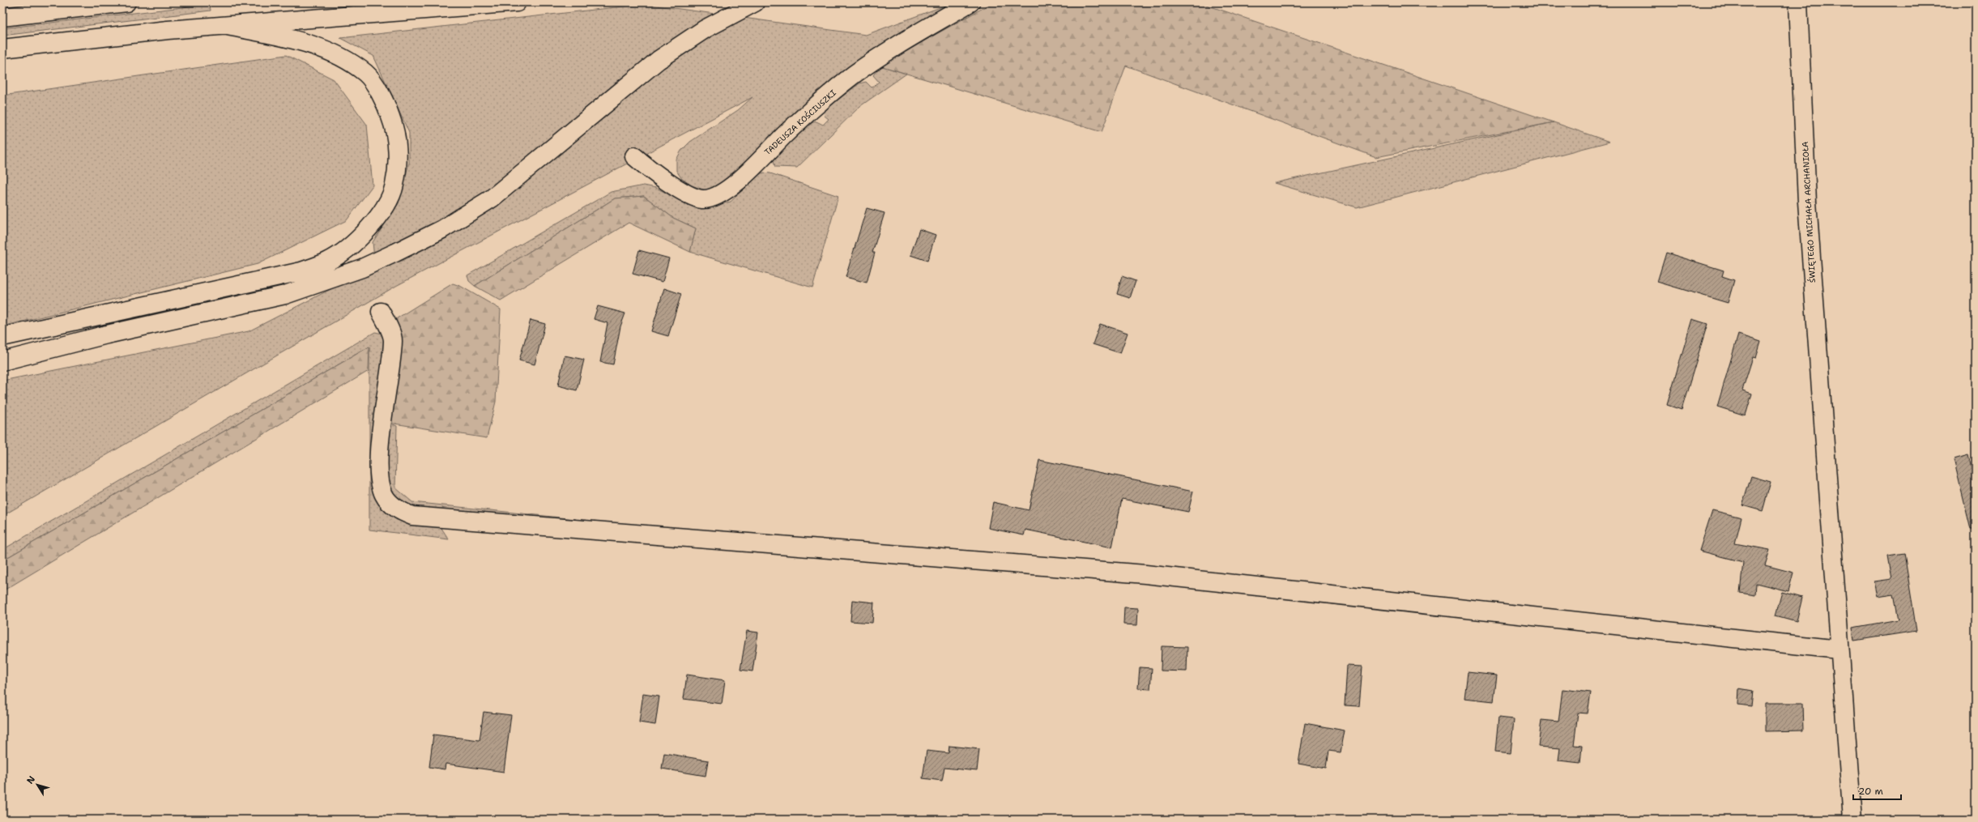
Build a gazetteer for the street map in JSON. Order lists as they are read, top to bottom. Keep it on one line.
{"streets":{"main road":["TADEUSZA KOŚCIUSZKI","ŚWIĘTEGO MICHAŁA ARCHANIOŁA"]},"scale_bar":"20 m","north":"top left"}
